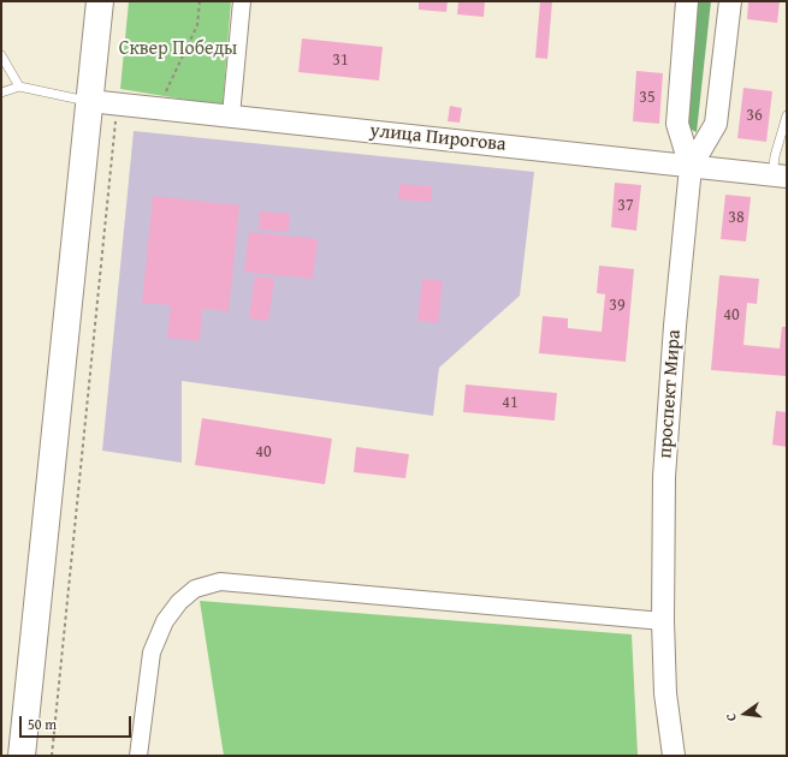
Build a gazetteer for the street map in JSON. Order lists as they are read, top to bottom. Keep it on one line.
{"streets":{"street":["улица Пирогова","проспект Мира"]},"crossings":[["улица Пирогова","проспект Мира"]],"parks":["Сквер Победы"],"house_numbers":["31","35","36","37","38","39","40","41","40"],"scale_bar":"50 m","north":"left"}
